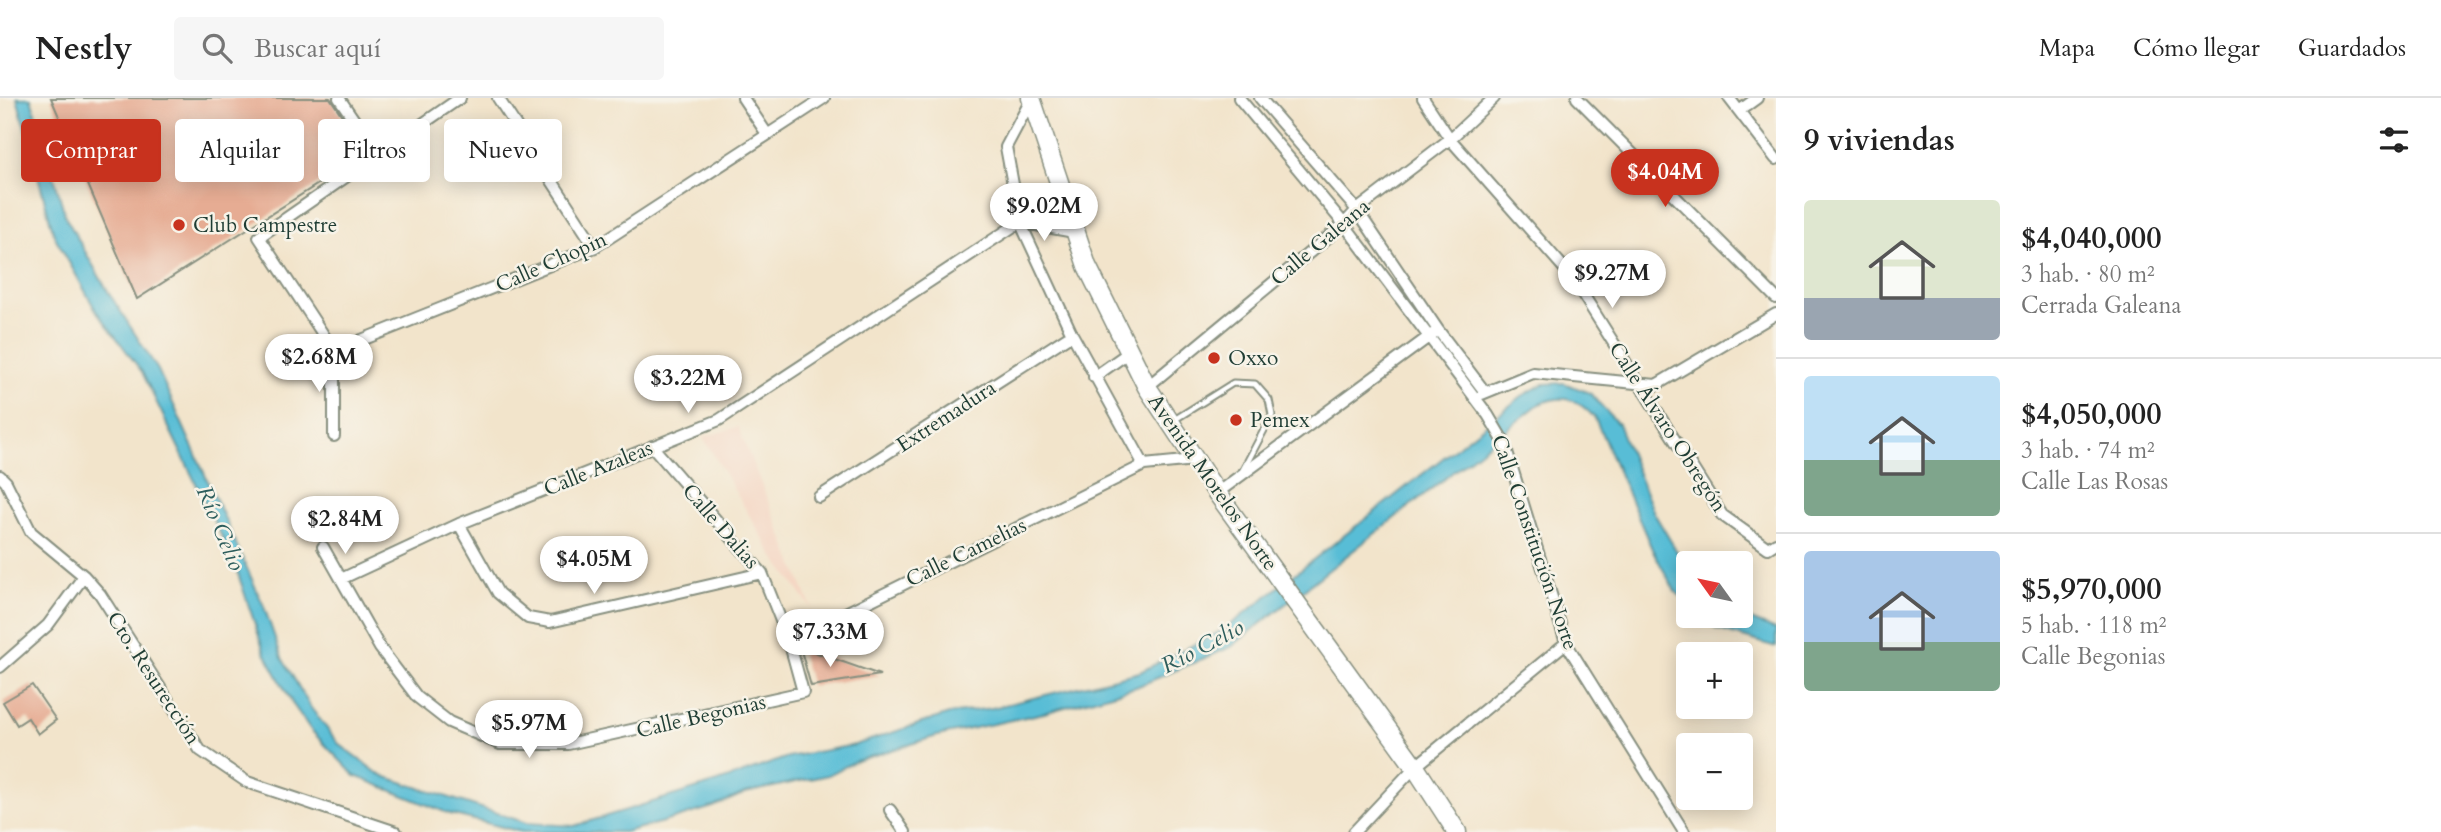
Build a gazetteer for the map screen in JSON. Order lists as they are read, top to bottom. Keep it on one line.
{"streets":{"main road":["Avenida Morelos Norte"],"street":["Calle Galeana","Calle Chopin","Extremadura","Calle Álvaro Obregón","Calle Azaleas","Calle Dalias","Calle Constitución Norte","Calle Camelias","Cto. Resurección","Calle Begonias"]},"crossings":[["Calle Galeana","Calle Álvaro Obregón"],["Calle Galeana","Avenida Morelos Norte"],["Calle Galeana","Calle Constitución Norte"],["Extremadura","Avenida Morelos Norte"],["Calle Azaleas","Avenida Morelos Norte"],["Calle Azaleas","Calle Dalias"],["Calle Azaleas","Calle Begonias"],["Avenida Morelos Norte","Calle Camelias"],["Calle Dalias","Calle Camelias"],["Calle Dalias","Calle Begonias"]],"water":["Río Celio"],"places":["Club Campestre","Oxxo","Pemex"],"north":"top left","page":{"header":"Nestly","search":"Buscar aquí","nav":["Mapa","Cómo llegar","Guardados"],"heading":"9 viviendas","chip":["Comprar","Alquilar","Filtros","Nuevo"],"price":["$4.04M","$9.02M","$9.27M","$2.68M","$3.22M","$2.84M","$4.05M","$7.33M","$5.97M"],"list":[{"name":"$4,040,000","note":"3 hab. · 80 m² · Cerrada Galeana"},{"name":"$4,050,000","note":"3 hab. · 74 m² · Calle Las Rosas"},{"name":"$5,970,000","note":"5 hab. · 118 m² · Calle Begonias"}],"map_buttons":["+","−"]}}
